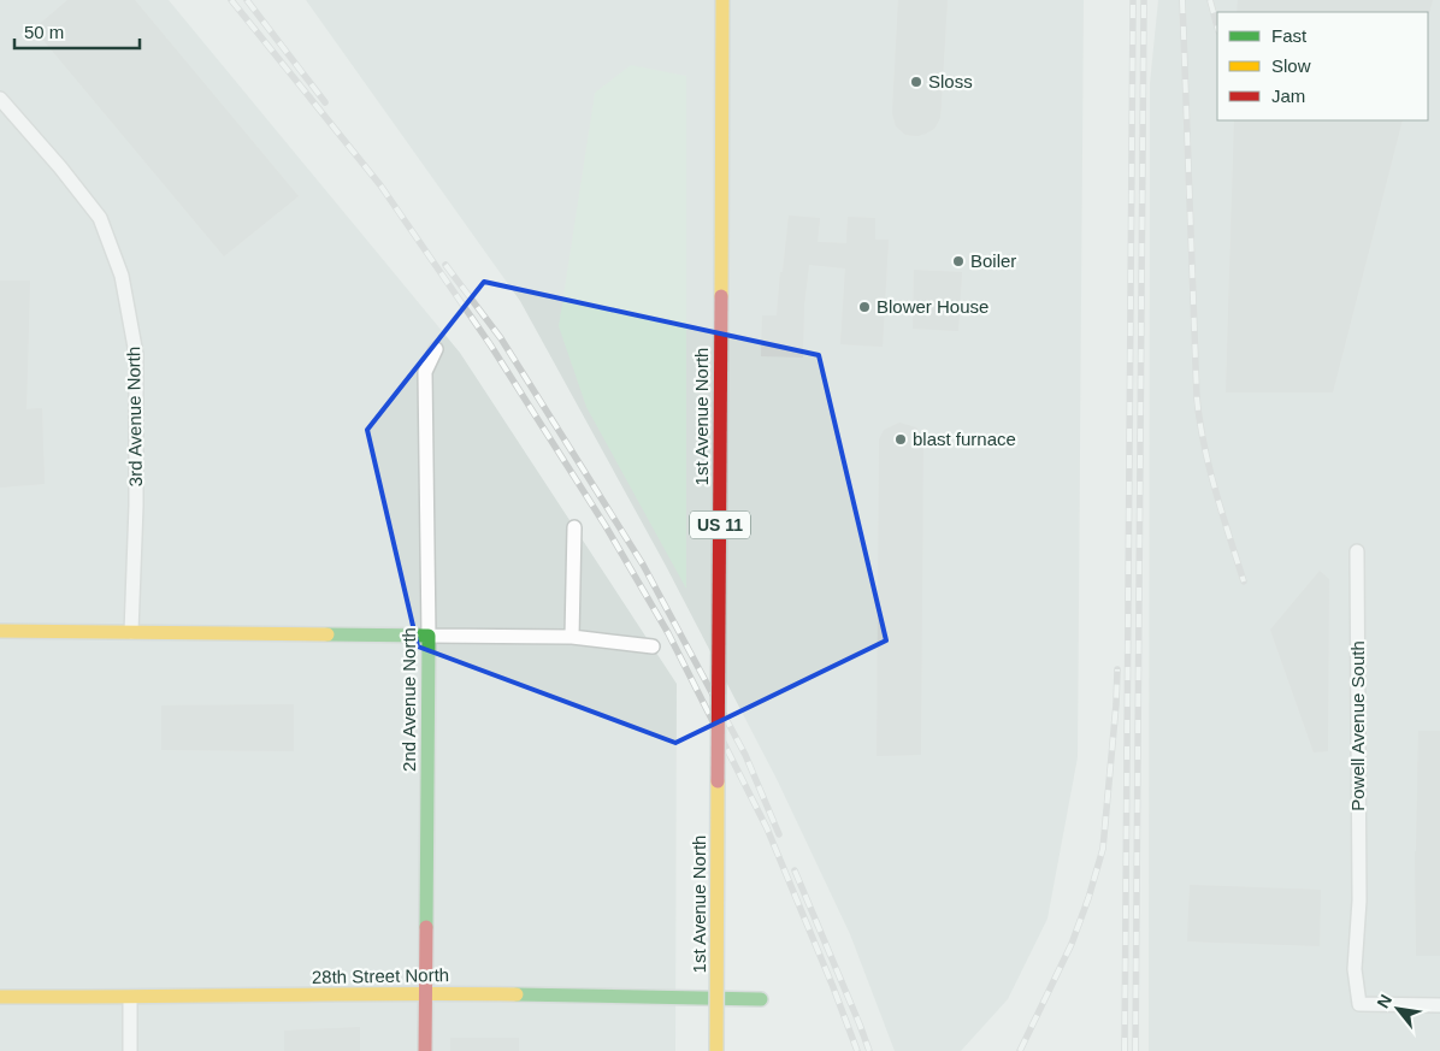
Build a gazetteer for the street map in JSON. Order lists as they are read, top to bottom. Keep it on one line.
{"streets":{"street":["3rd Avenue North","1st Avenue North","US 11","2nd Avenue North","Powell Avenue South","28th Street North"]},"crossings":[["2nd Avenue North","28th Street North"]],"places":["Sloss","Boiler","Blower House","blast furnace"],"legend":["Fast","Slow","Jam"],"scale_bar":"50 m","north":"top left"}
